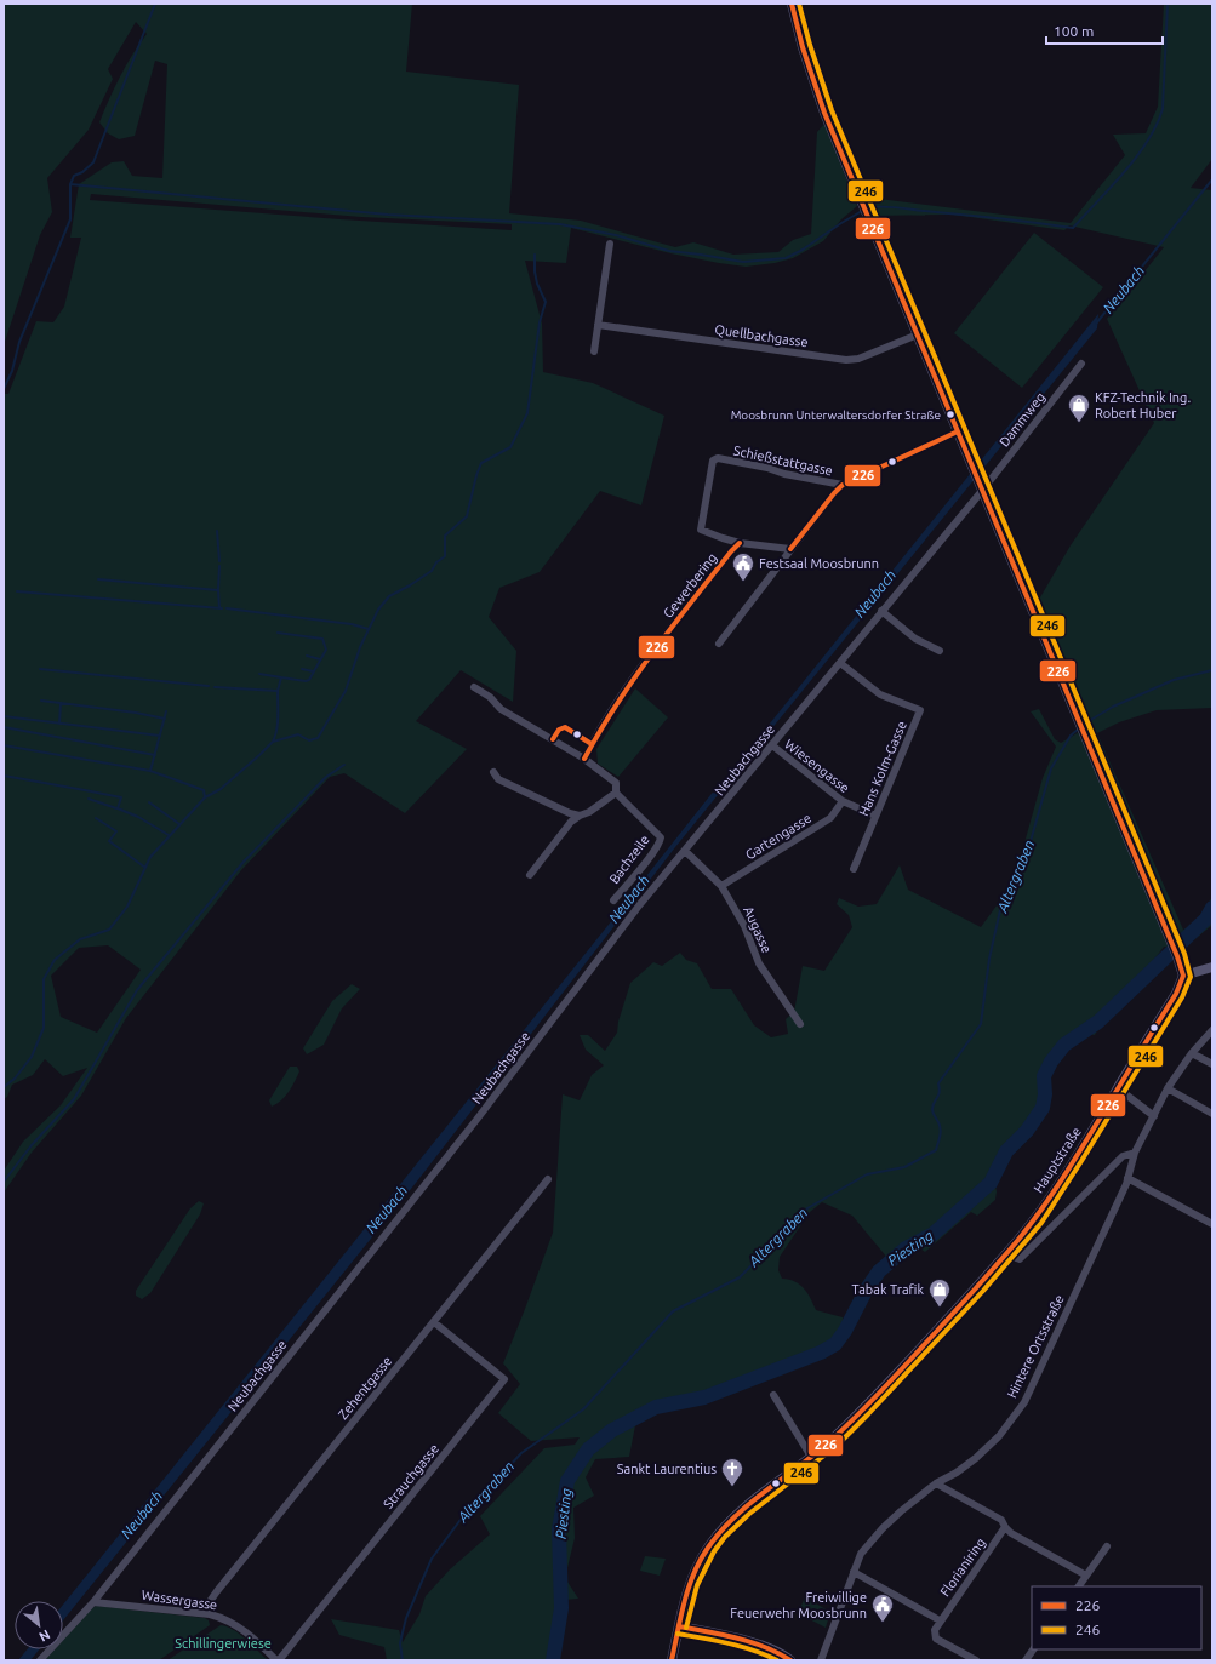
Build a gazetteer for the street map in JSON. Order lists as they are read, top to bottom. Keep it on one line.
{"streets":{"main road":["Hauptstraße"],"street":["Quellbachgasse","Dammweg","Schießstattgasse","Gewerbering","Neubachgasse","Wiesengasse","Hans Kolm-Gasse","Gartengasse","Bachzeile","Augasse","Hintere Ortsstraße","Zehentgasse","Strauchgasse","Florianiring","Wassergasse"]},"crossings":[["Dammweg","Neubachgasse"],["Schießstattgasse","Gewerbering"],["Neubachgasse","Wiesengasse"],["Neubachgasse","Hans Kolm-Gasse"],["Neubachgasse","Augasse"],["Neubachgasse","Wassergasse"],["Wiesengasse","Hans Kolm-Gasse"],["Wiesengasse","Gartengasse"],["Gartengasse","Augasse"],["Zehentgasse","Strauchgasse"],["Zehentgasse","Wassergasse"],["Strauchgasse","Wassergasse"]],"water":["Neubach","Altergraben","Piesting"],"parks":["Schillingerwiese"],"places":{"other":["Moosbrunn Unterwaltersdorfer Straße"],"shop":["KFZ-Technik Ing. Robert Huber","Tabak Trafik"],"public building":["Festsaal Moosbrunn","Freiwillige Feuerwehr Moosbrunn"],"church":["Sankt Laurentius"]},"lines":["transit line 226","transit line 246"],"legend":["226","246"],"scale_bar":"100 m","north":"bottom right"}
